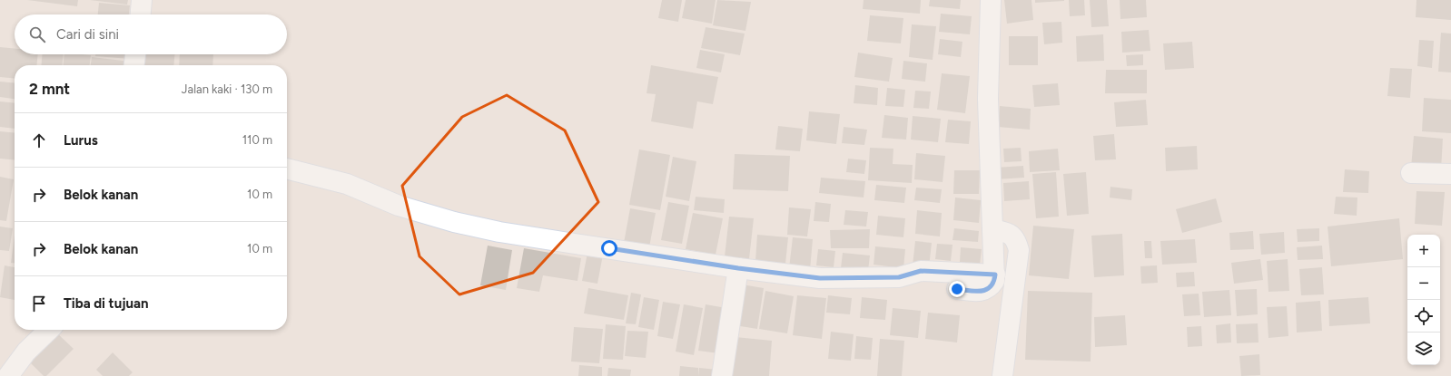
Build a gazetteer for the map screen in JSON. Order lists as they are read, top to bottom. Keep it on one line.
{"page":{"search":"Cari di sini","heading":["2 mnt","Jalan kaki · 130 m"],"list":[["Lurus","110 m"],["Belok kanan","10 m"],["Belok kanan","10 m"],"Tiba di tujuan"],"map_buttons":["+","−"]}}
